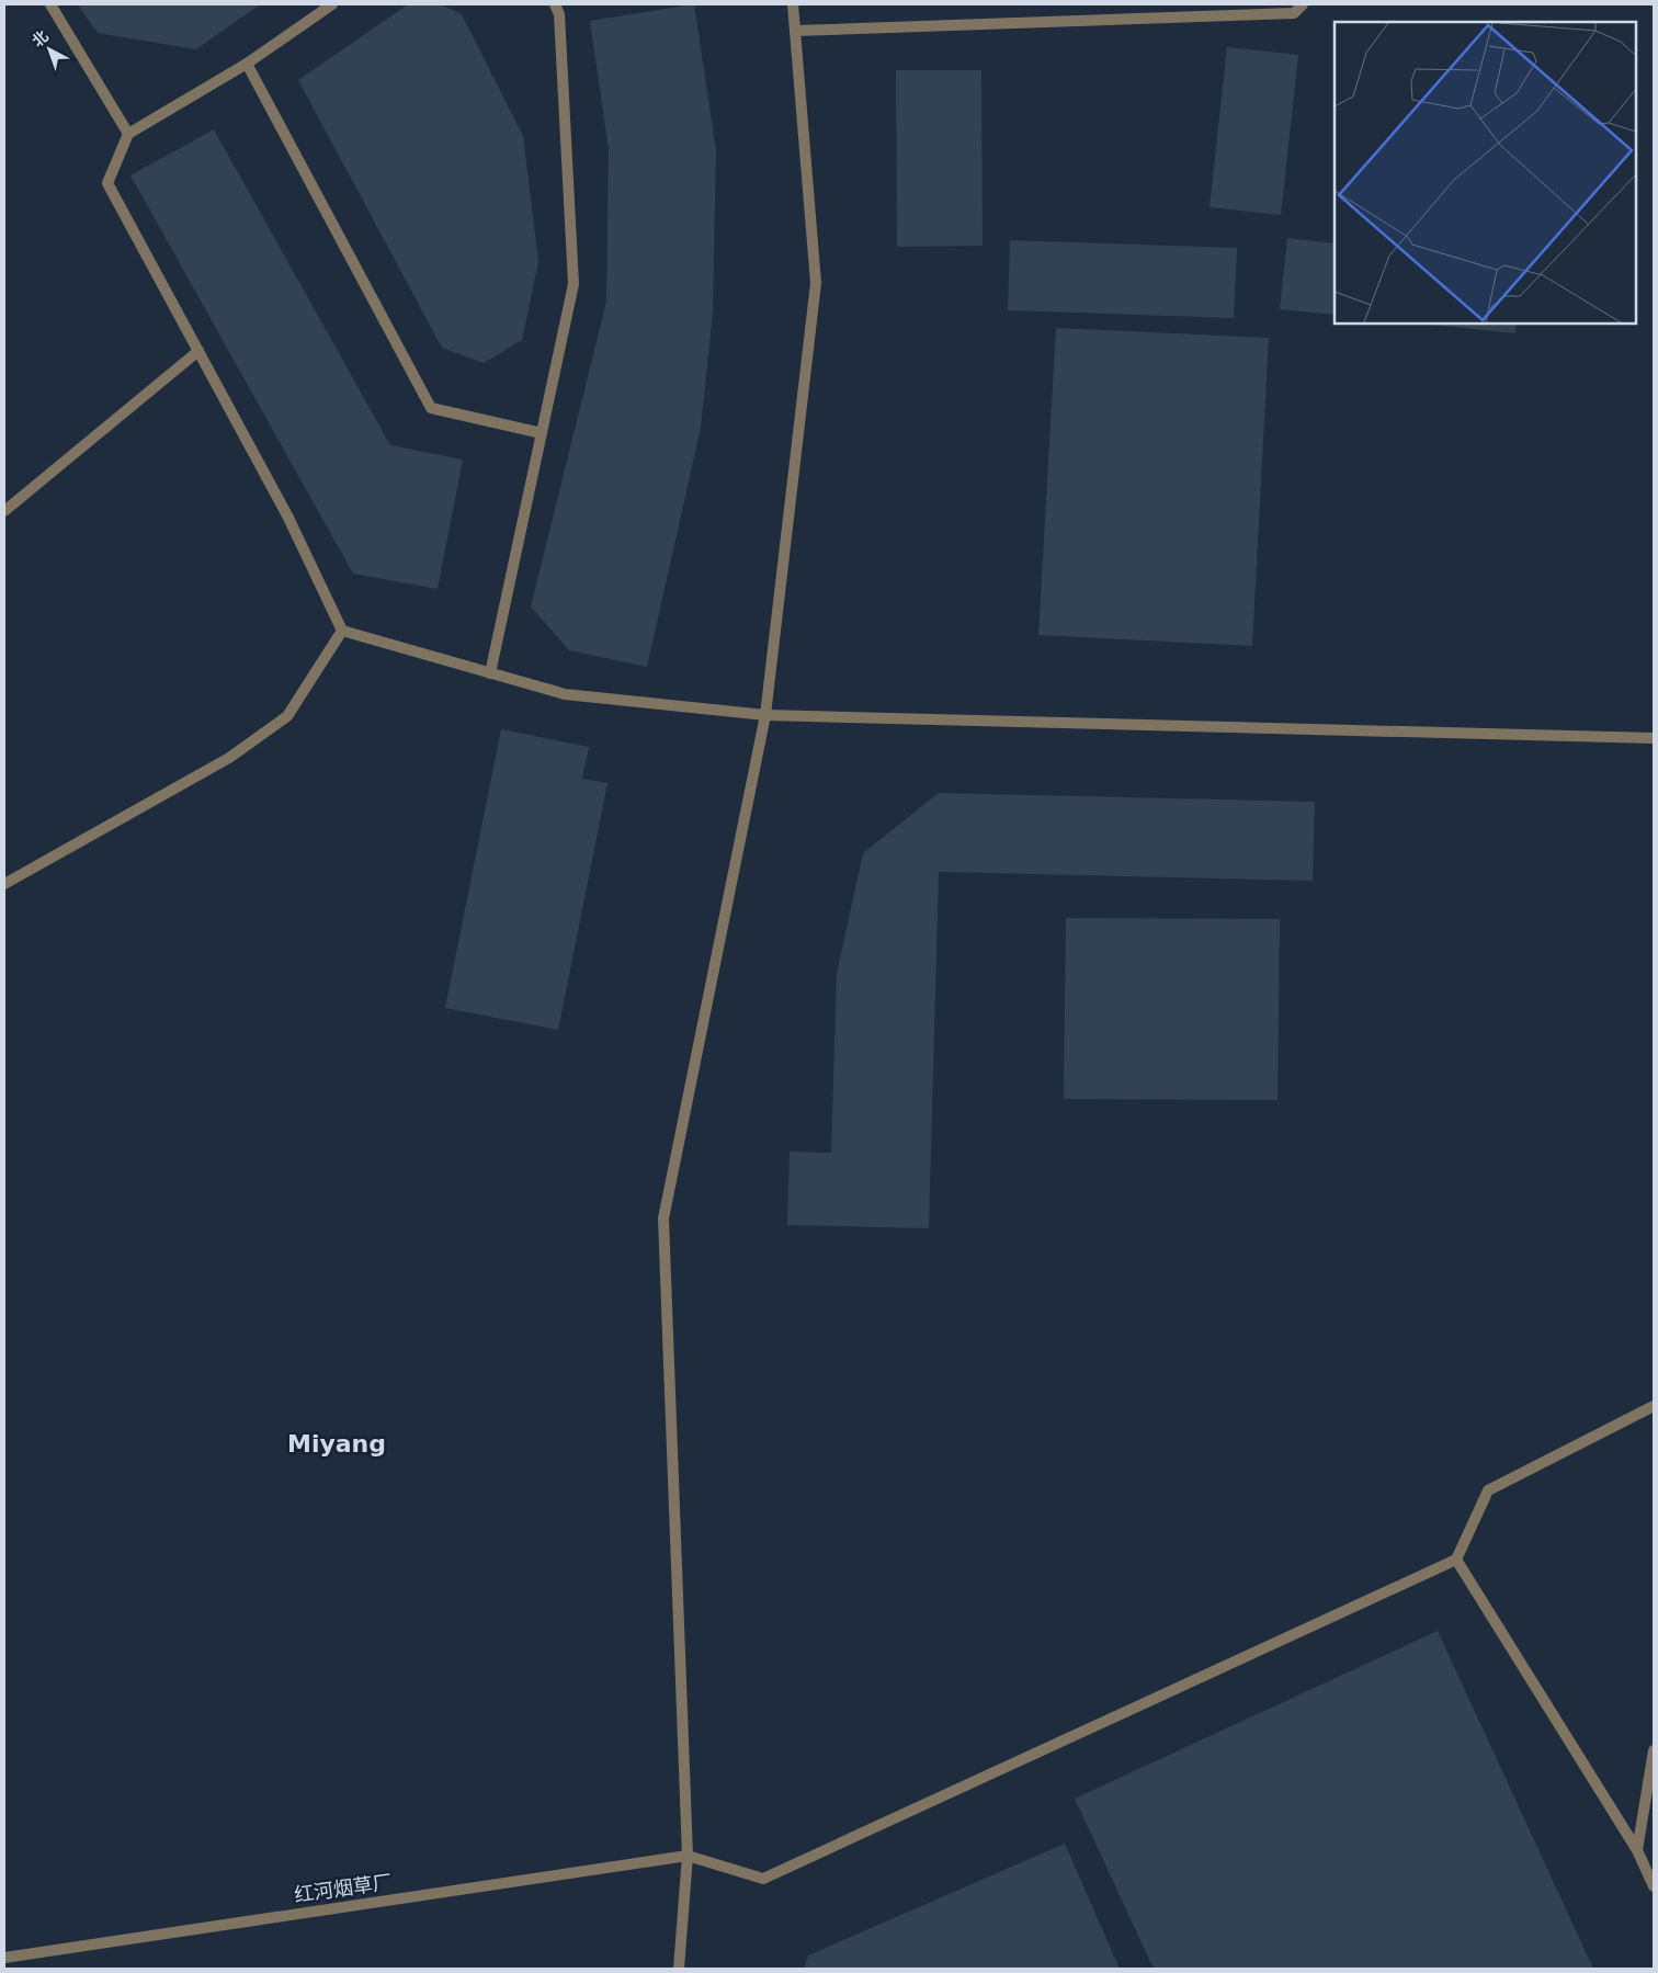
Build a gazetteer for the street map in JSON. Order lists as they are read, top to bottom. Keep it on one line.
{"streets":{"street":["红河烟草厂"]},"districts":["Miyang"],"north":"top left"}
